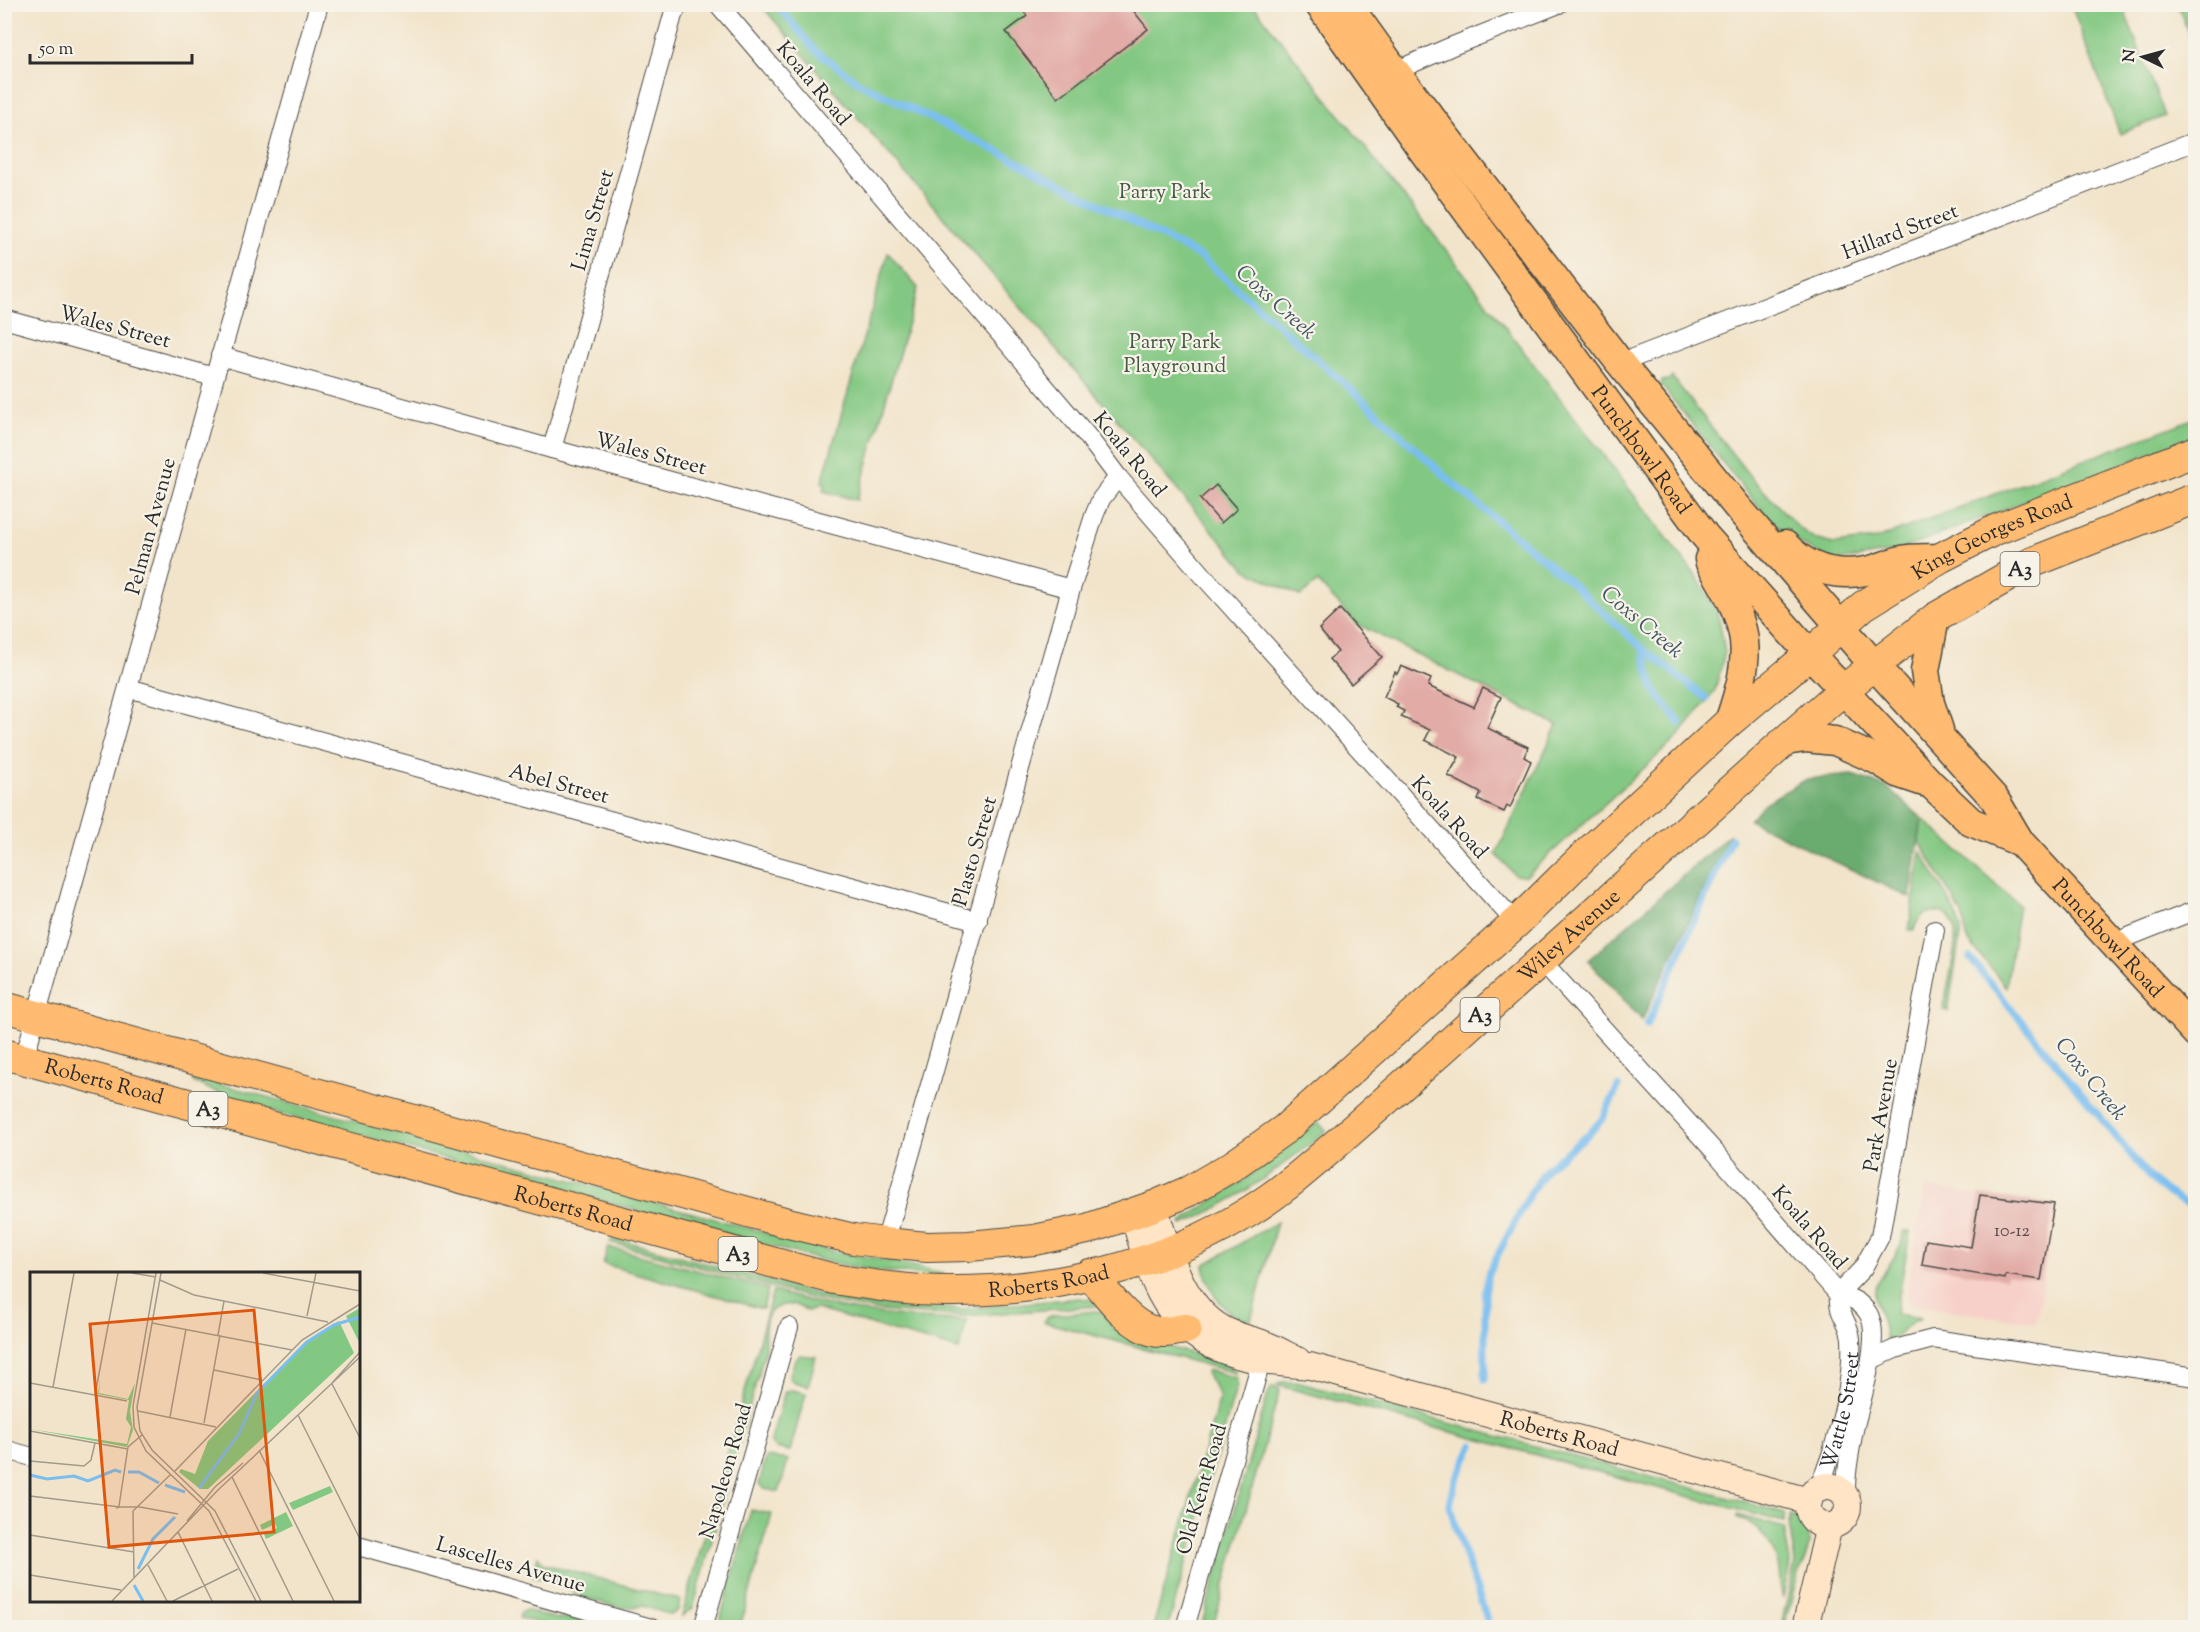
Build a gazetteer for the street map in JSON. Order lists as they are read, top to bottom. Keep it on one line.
{"streets":{"highway":["King Georges Road","A3","Wiley Avenue","Roberts Road"],"main road":["Punchbowl Road"],"street":["Koala Road","Lima Street","Hillard Street","Wales Street","Pelman Avenue","Abel Street","Plasto Street","Park Avenue","Wattle Street","Napoleon Road","Old Kent Road","Lascelles Avenue"]},"crossings":[["Koala Road","A3"],["Koala Road","Plasto Street"],["Koala Road","Wiley Avenue"],["Koala Road","Park Avenue"],["Koala Road","Wattle Street"],["Lima Street","Wales Street"],["Hillard Street","Punchbowl Road"],["Wales Street","Pelman Avenue"],["Wales Street","Plasto Street"],["Punchbowl Road","King Georges Road"],["Punchbowl Road","A3"],["Punchbowl Road","Wiley Avenue"],["Pelman Avenue","Abel Street"],["Pelman Avenue","Roberts Road"],["King Georges Road","A3"],["King Georges Road","Wiley Avenue"],["A3","Roberts Road"],["Abel Street","Plasto Street"],["Plasto Street","Roberts Road"],["Wiley Avenue","Roberts Road"],["Roberts Road","Wattle Street"],["Roberts Road","Old Kent Road"],["Park Avenue","Wattle Street"]],"water":["Coxs Creek"],"parks":["Parry Park","Parry Park Playground"],"house_numbers":["10-12"],"scale_bar":"50 m","north":"left"}
